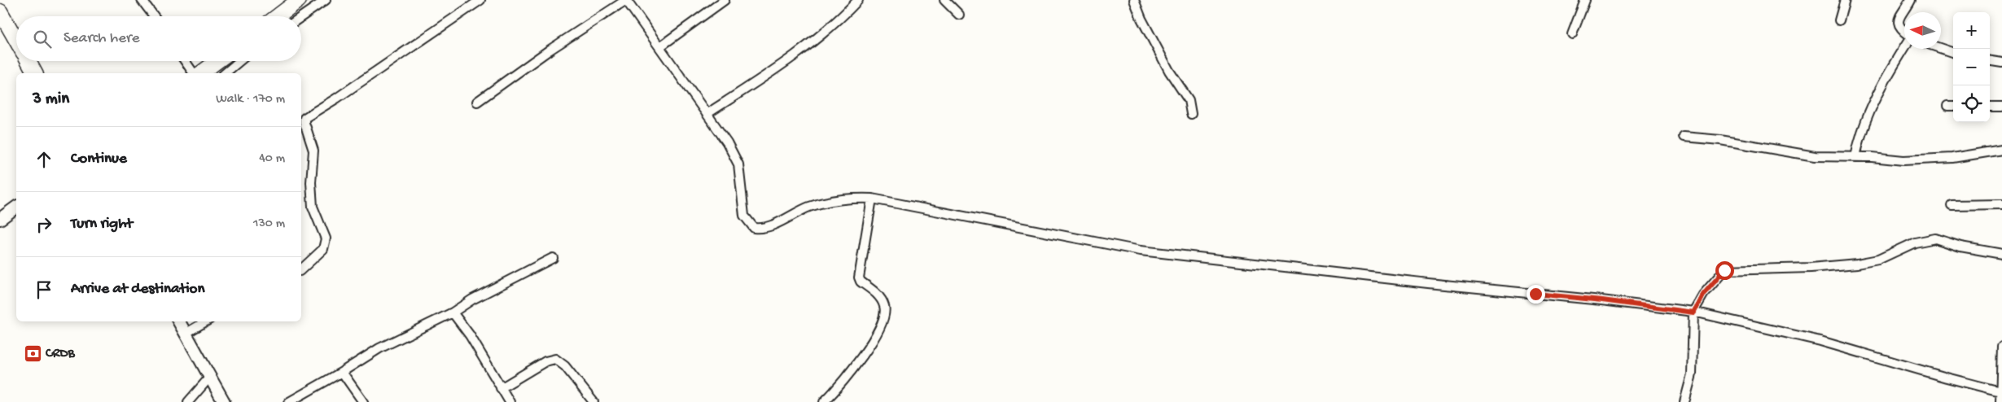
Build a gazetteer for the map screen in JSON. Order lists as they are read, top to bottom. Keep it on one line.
{"places":{"bank":["CRDB"]},"north":"left","page":{"map_buttons":["+","−"],"search":"Search here","heading":["3 min","Walk · 170 m"],"list":[["Continue","40 m"],["Turn right","130 m"],"Arrive at destination"]}}
